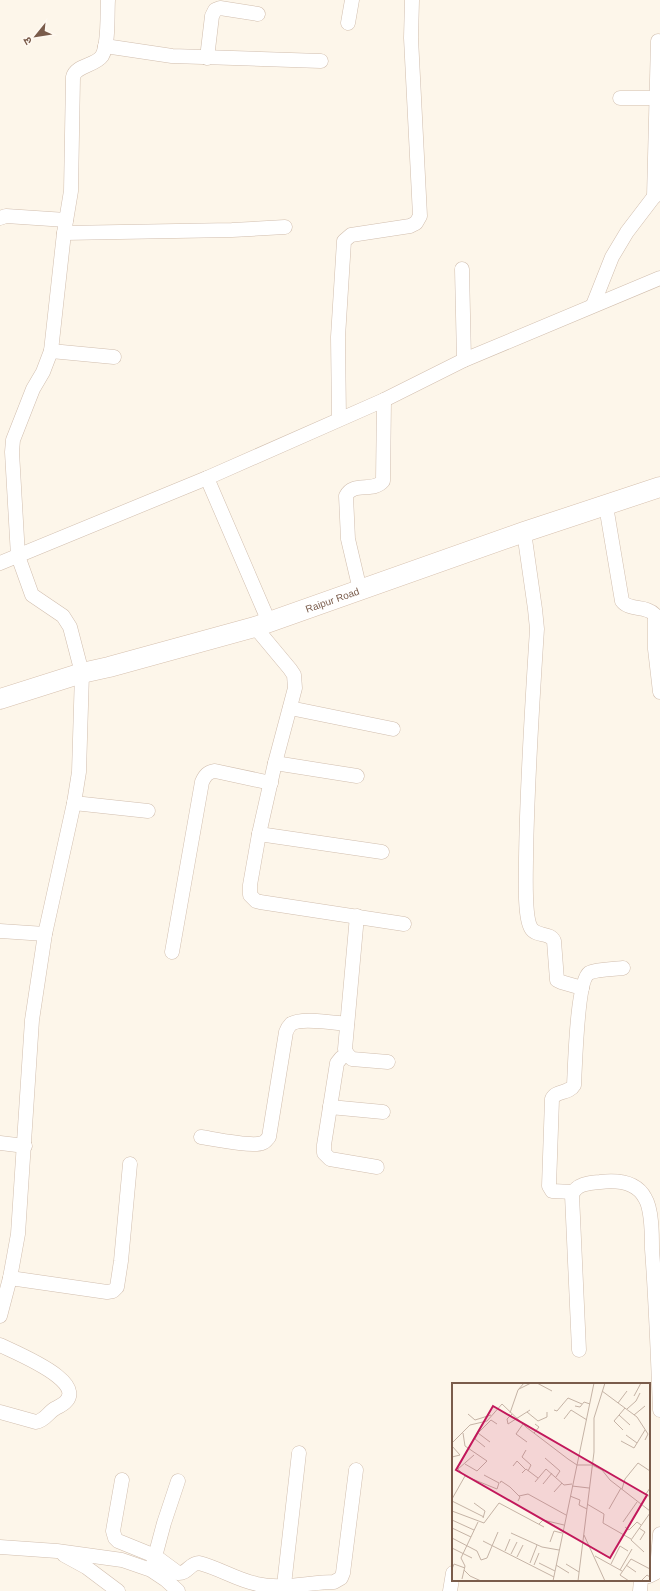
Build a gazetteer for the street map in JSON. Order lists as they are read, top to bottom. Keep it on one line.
{"streets":{"main road":["Raipur Road"]},"north":"bottom left"}
